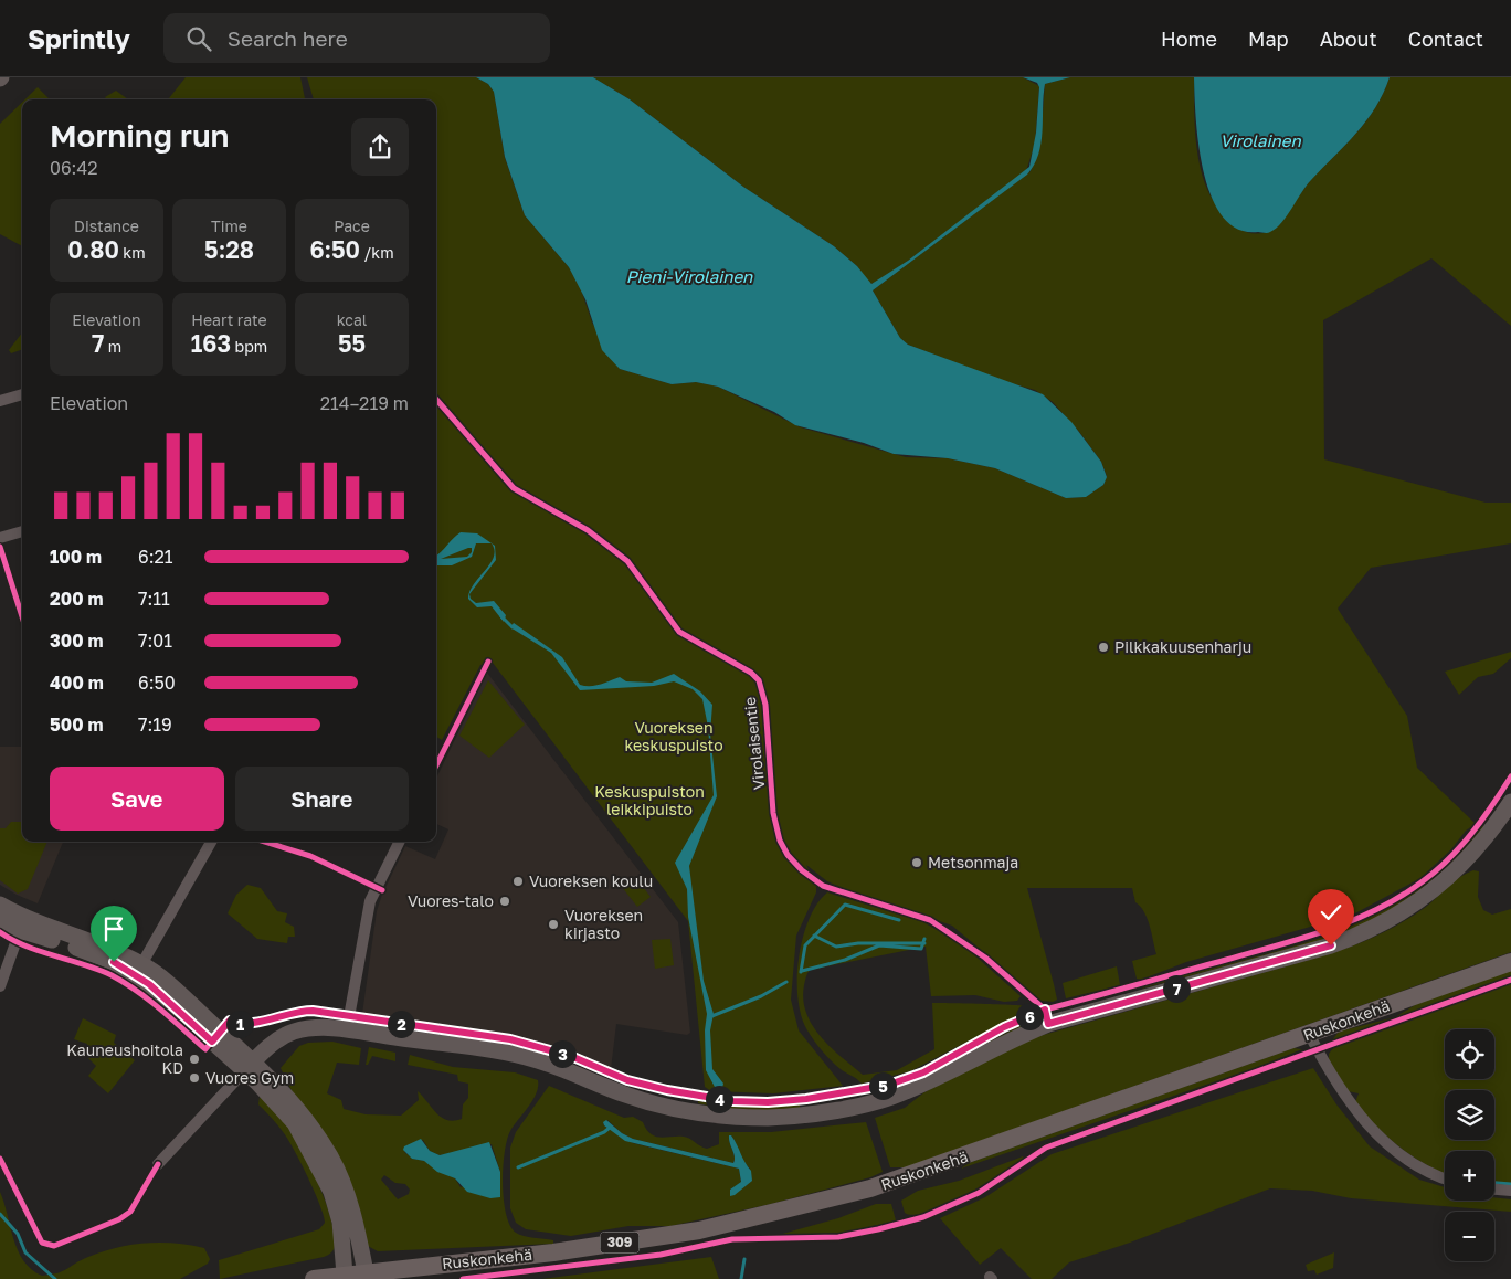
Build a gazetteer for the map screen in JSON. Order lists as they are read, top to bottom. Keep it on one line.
{"streets":{"main road":["Ruskonkehä","309"],"cycle path":["Virolaisentie"]},"water":["Virolainen","Pieni-Virolainen"],"parks":["Vuoreksen keskuspuisto","Keskuspuiston leikkipuisto"],"places":["Pilkkakuusenharju","Metsonmaja","Vuoreksen koulu","Vuores-talo","Vuoreksen kirjasto","Kauneushoitola KD","Vuores Gym"],"page":{"header":"Sprintly","search":"Search here","nav":["Home","Map","About","Contact"],"heading":["Morning run","06:42"],"stats":[["Distance","0.80 km"],["Time","5:28"],["Pace","6:50 /km"],["Elevation","7 m"],["Heart rate","163 bpm"],["kcal","55"]],"chart":["Elevation","214–219 m"],"list":[{"name":"100 m","note":"6:21"},{"name":"200 m","note":"7:11"},{"name":"300 m","note":"7:01"},{"name":"400 m","note":"6:50"},{"name":"500 m","note":"7:19"}],"buttons":["Save","Share"],"pins":["7","6","1","2","3","5","4"],"map_buttons":["+","−"]}}
